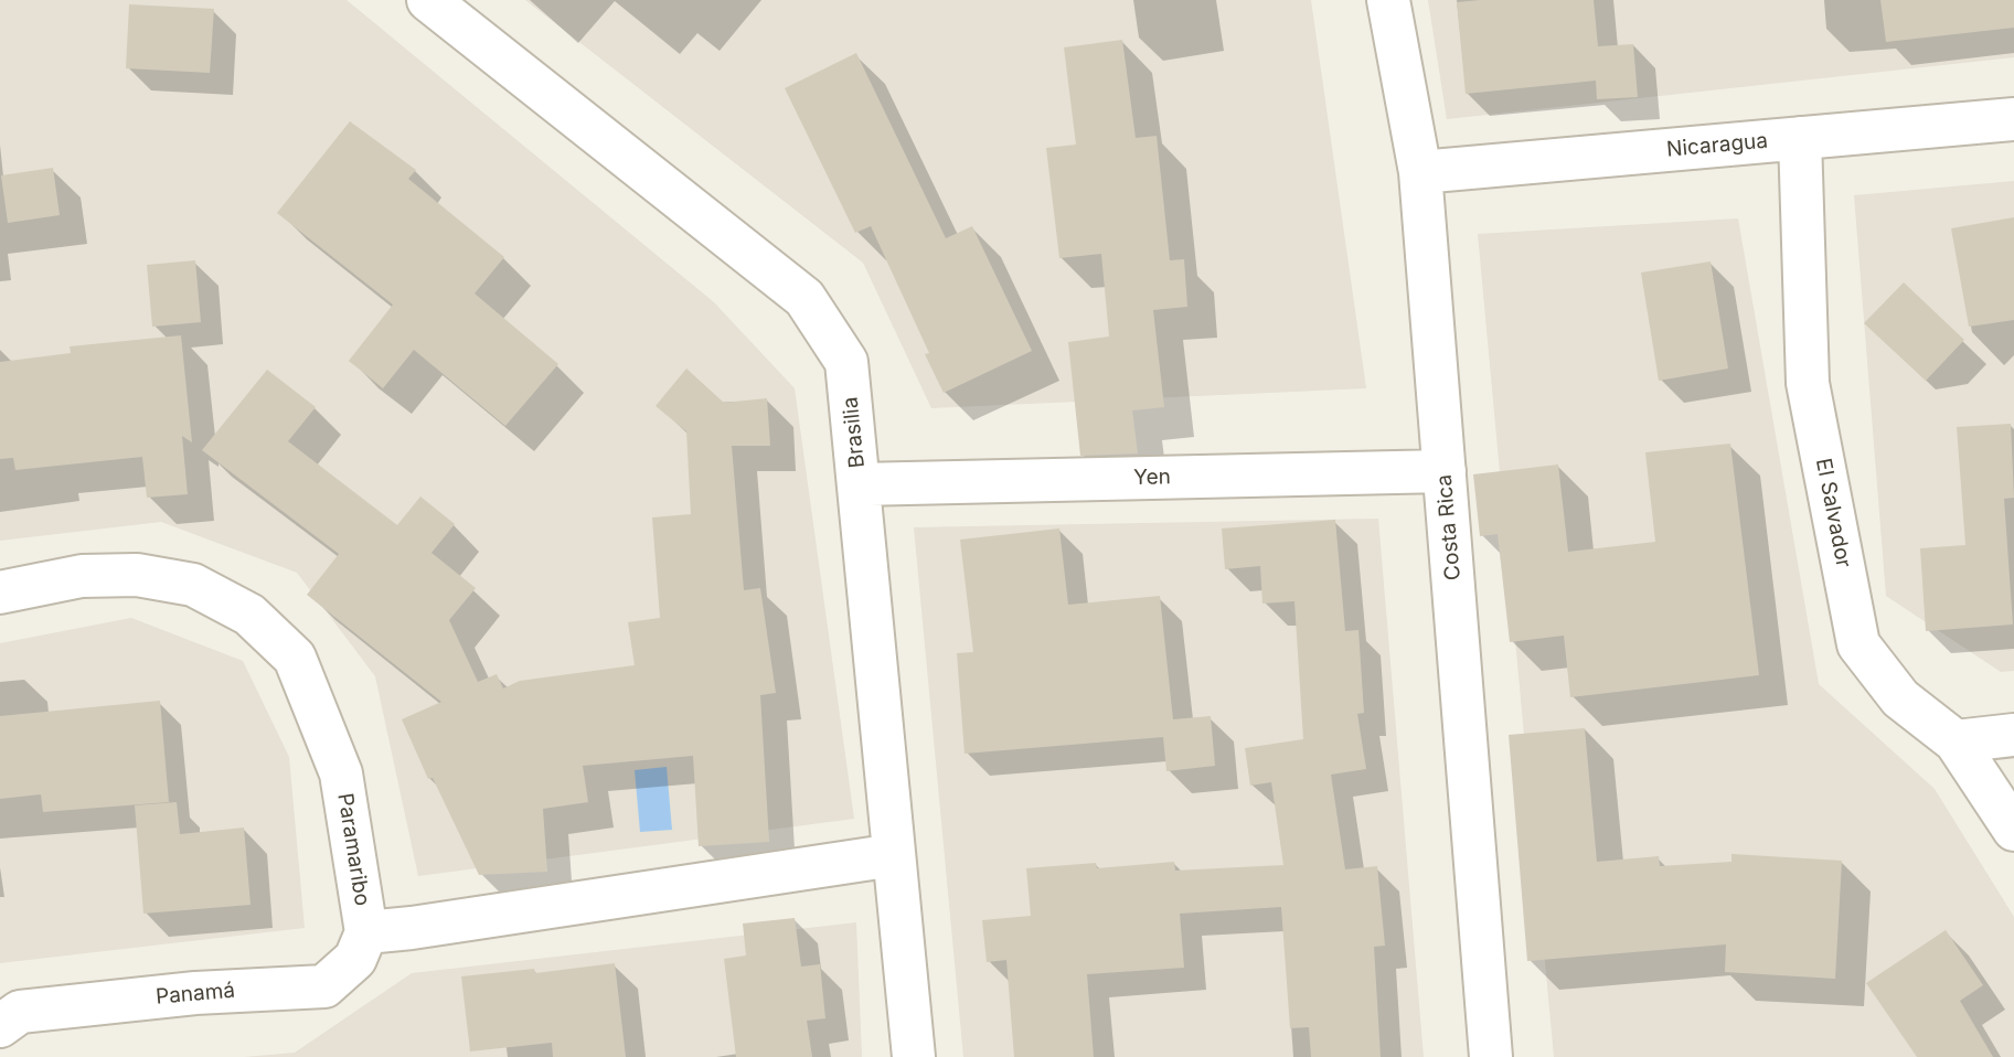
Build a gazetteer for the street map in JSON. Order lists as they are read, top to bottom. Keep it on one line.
{"streets":{"street":["Nicaragua","Brasilia","Yen","El Salvador","Costa Rica","Paramaribo","Panamá"]},"crossings":[["Nicaragua","El Salvador"],["Nicaragua","Costa Rica"],["Brasilia","Yen"],["Brasilia","Paramaribo"],["Yen","Costa Rica"],["Paramaribo","Panamá"]]}
